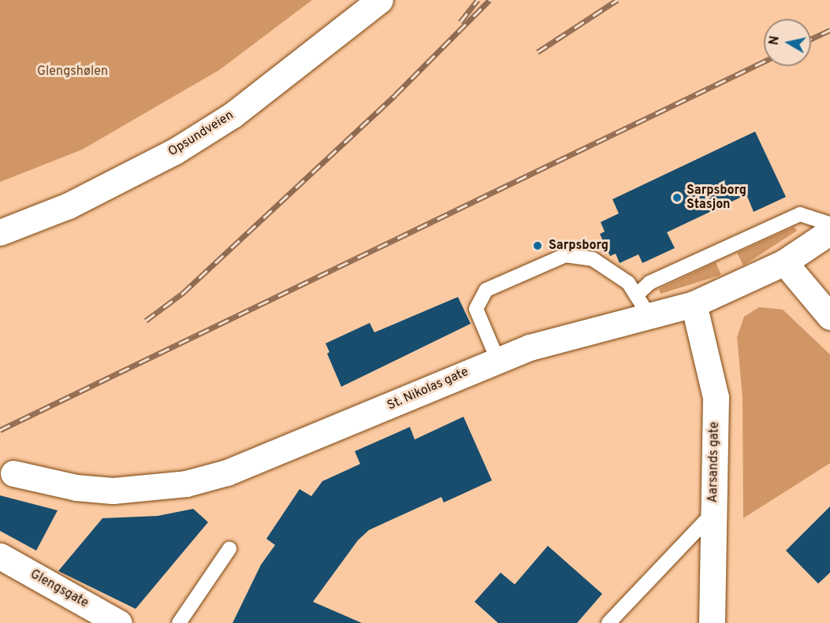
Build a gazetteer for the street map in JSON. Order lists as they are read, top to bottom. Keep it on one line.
{"streets":{"street":["Opsundveien","St. Nikolas gate","Aarsands gate","Glengsgate"]},"crossings":[["St. Nikolas gate","Aarsands gate"]],"parks":["Glengshølen"],"places":["Sarpsborg Stasjon","Sarpsborg"],"north":"left"}
